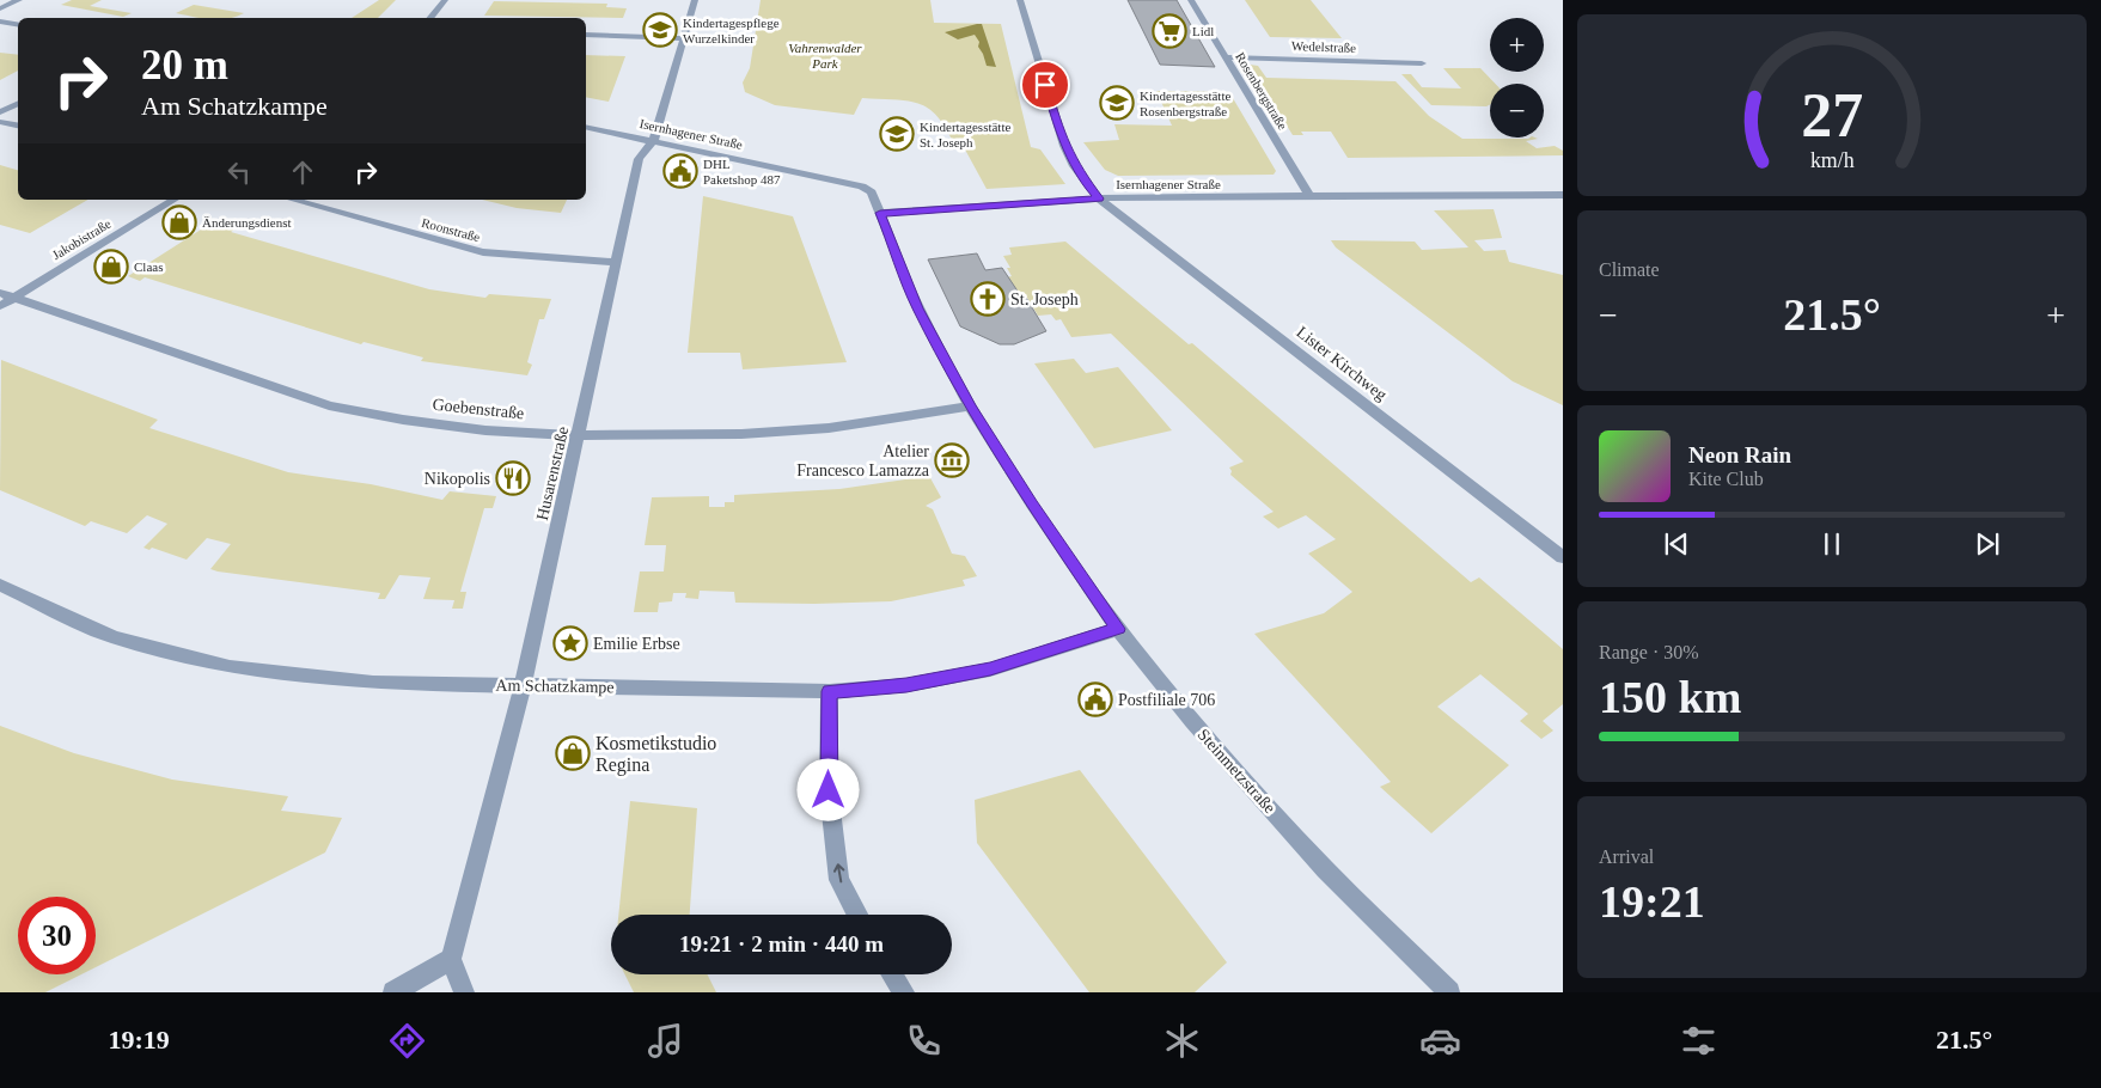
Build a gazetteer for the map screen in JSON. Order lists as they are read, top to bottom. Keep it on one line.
{"streets":{"street":["Wedelstraße","Rosenbergstraße","Isernhagener Straße","Roonstraße","Jakobistraße","Lister Kirchweg","Goebenstraße","Husarenstraße","Am Schatzkampe","Steinmetzstraße"]},"crossings":[["Wedelstraße","Rosenbergstraße"],["Rosenbergstraße","Isernhagener Straße"],["Isernhagener Straße","Lister Kirchweg"],["Isernhagener Straße","Husarenstraße"],["Isernhagener Straße","Steinmetzstraße"],["Roonstraße","Husarenstraße"],["Jakobistraße","Goebenstraße"],["Goebenstraße","Husarenstraße"],["Goebenstraße","Steinmetzstraße"],["Husarenstraße","Am Schatzkampe"],["Am Schatzkampe","Steinmetzstraße"]],"parks":["Vahrenwalder Park"],"places":{"school or university":["Kindertagespflege Wurzelkinder","Kindertagesstätte Rosenbergstraße","Kindertagesstätte St. Joseph"],"supermarket":["Lidl"],"public building":["DHL Paketshop 487","Postfiliale 706"],"shop":["Änderungsdienst","Claas","Kosmetikstudio Regina"],"church":["St. Joseph"],"museum":["Atelier Francesco Lamazza"],"restaurant":["Nikopolis"],"place":["Emilie Erbse"]},"page":{"map_buttons":["+","−"],"turn":["20 m","Am Schatzkampe"],"tile":["Climate",["Range · 30%","150 km"],["Arrival","19:21"]],"heat":["−","21.5°","+"],"song":["Neon Rain","Kite Club"],"limit":"30","trip":"19:21 · 2 min · 440 m","tabs":["19:19","21.5°"],"gauge":["27","km/h"]}}
